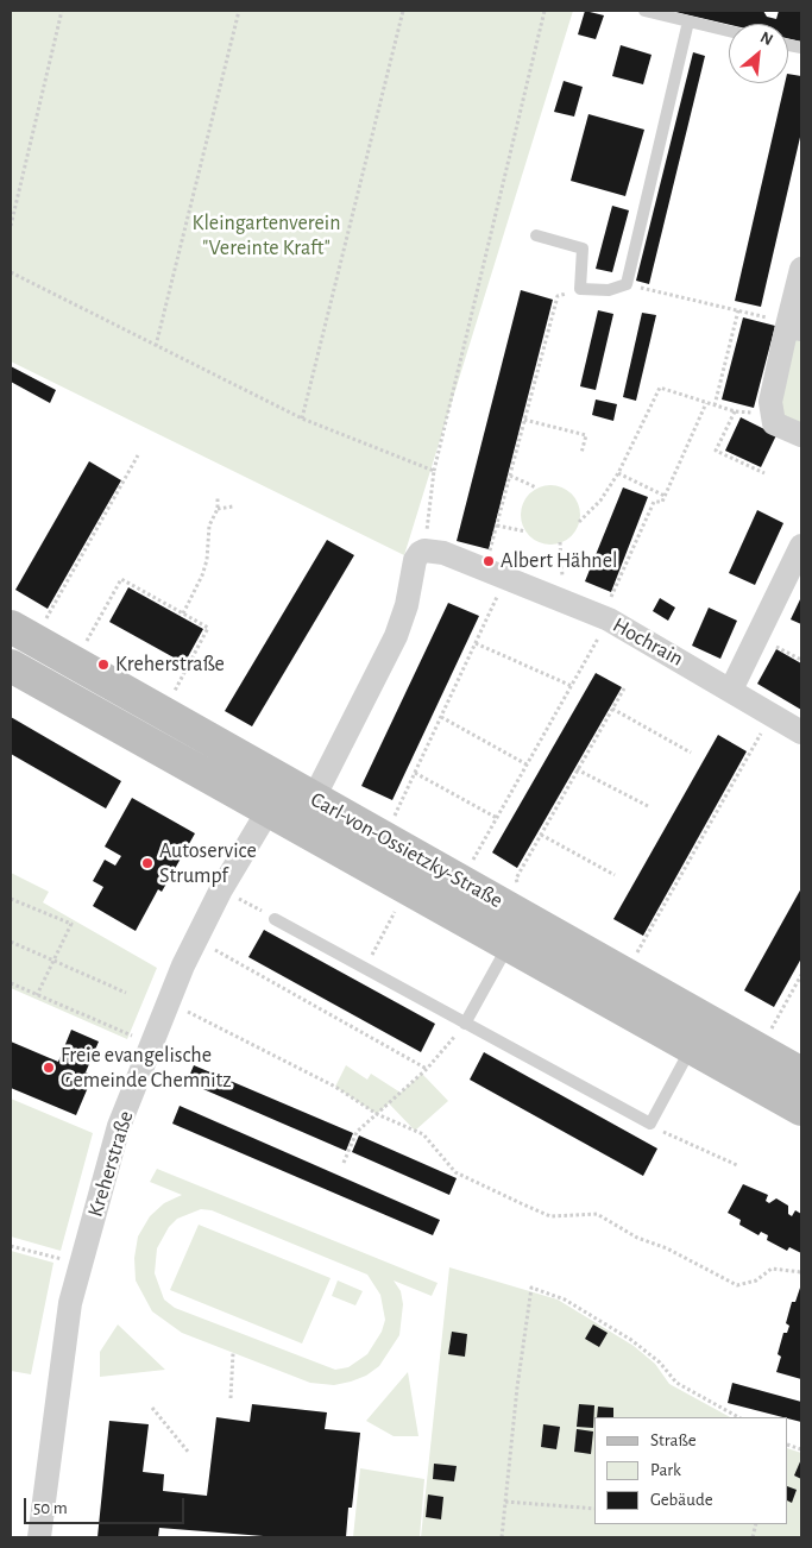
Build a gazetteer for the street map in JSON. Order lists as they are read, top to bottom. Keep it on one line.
{"streets":{"street":["Hochrain","Carl-von-Ossietzky-Straße","Kreherstraße"]},"crossings":[["Carl-von-Ossietzky-Straße","Kreherstraße"]],"parks":["Kleingartenverein \"Vereinte Kraft\""],"places":["Albert Hähnel","Kreherstraße","Autoservice Strumpf","Freie evangelische Gemeinde Chemnitz"],"legend":["Straße","Park","Gebäude"],"scale_bar":"50 m","north":"top right"}
